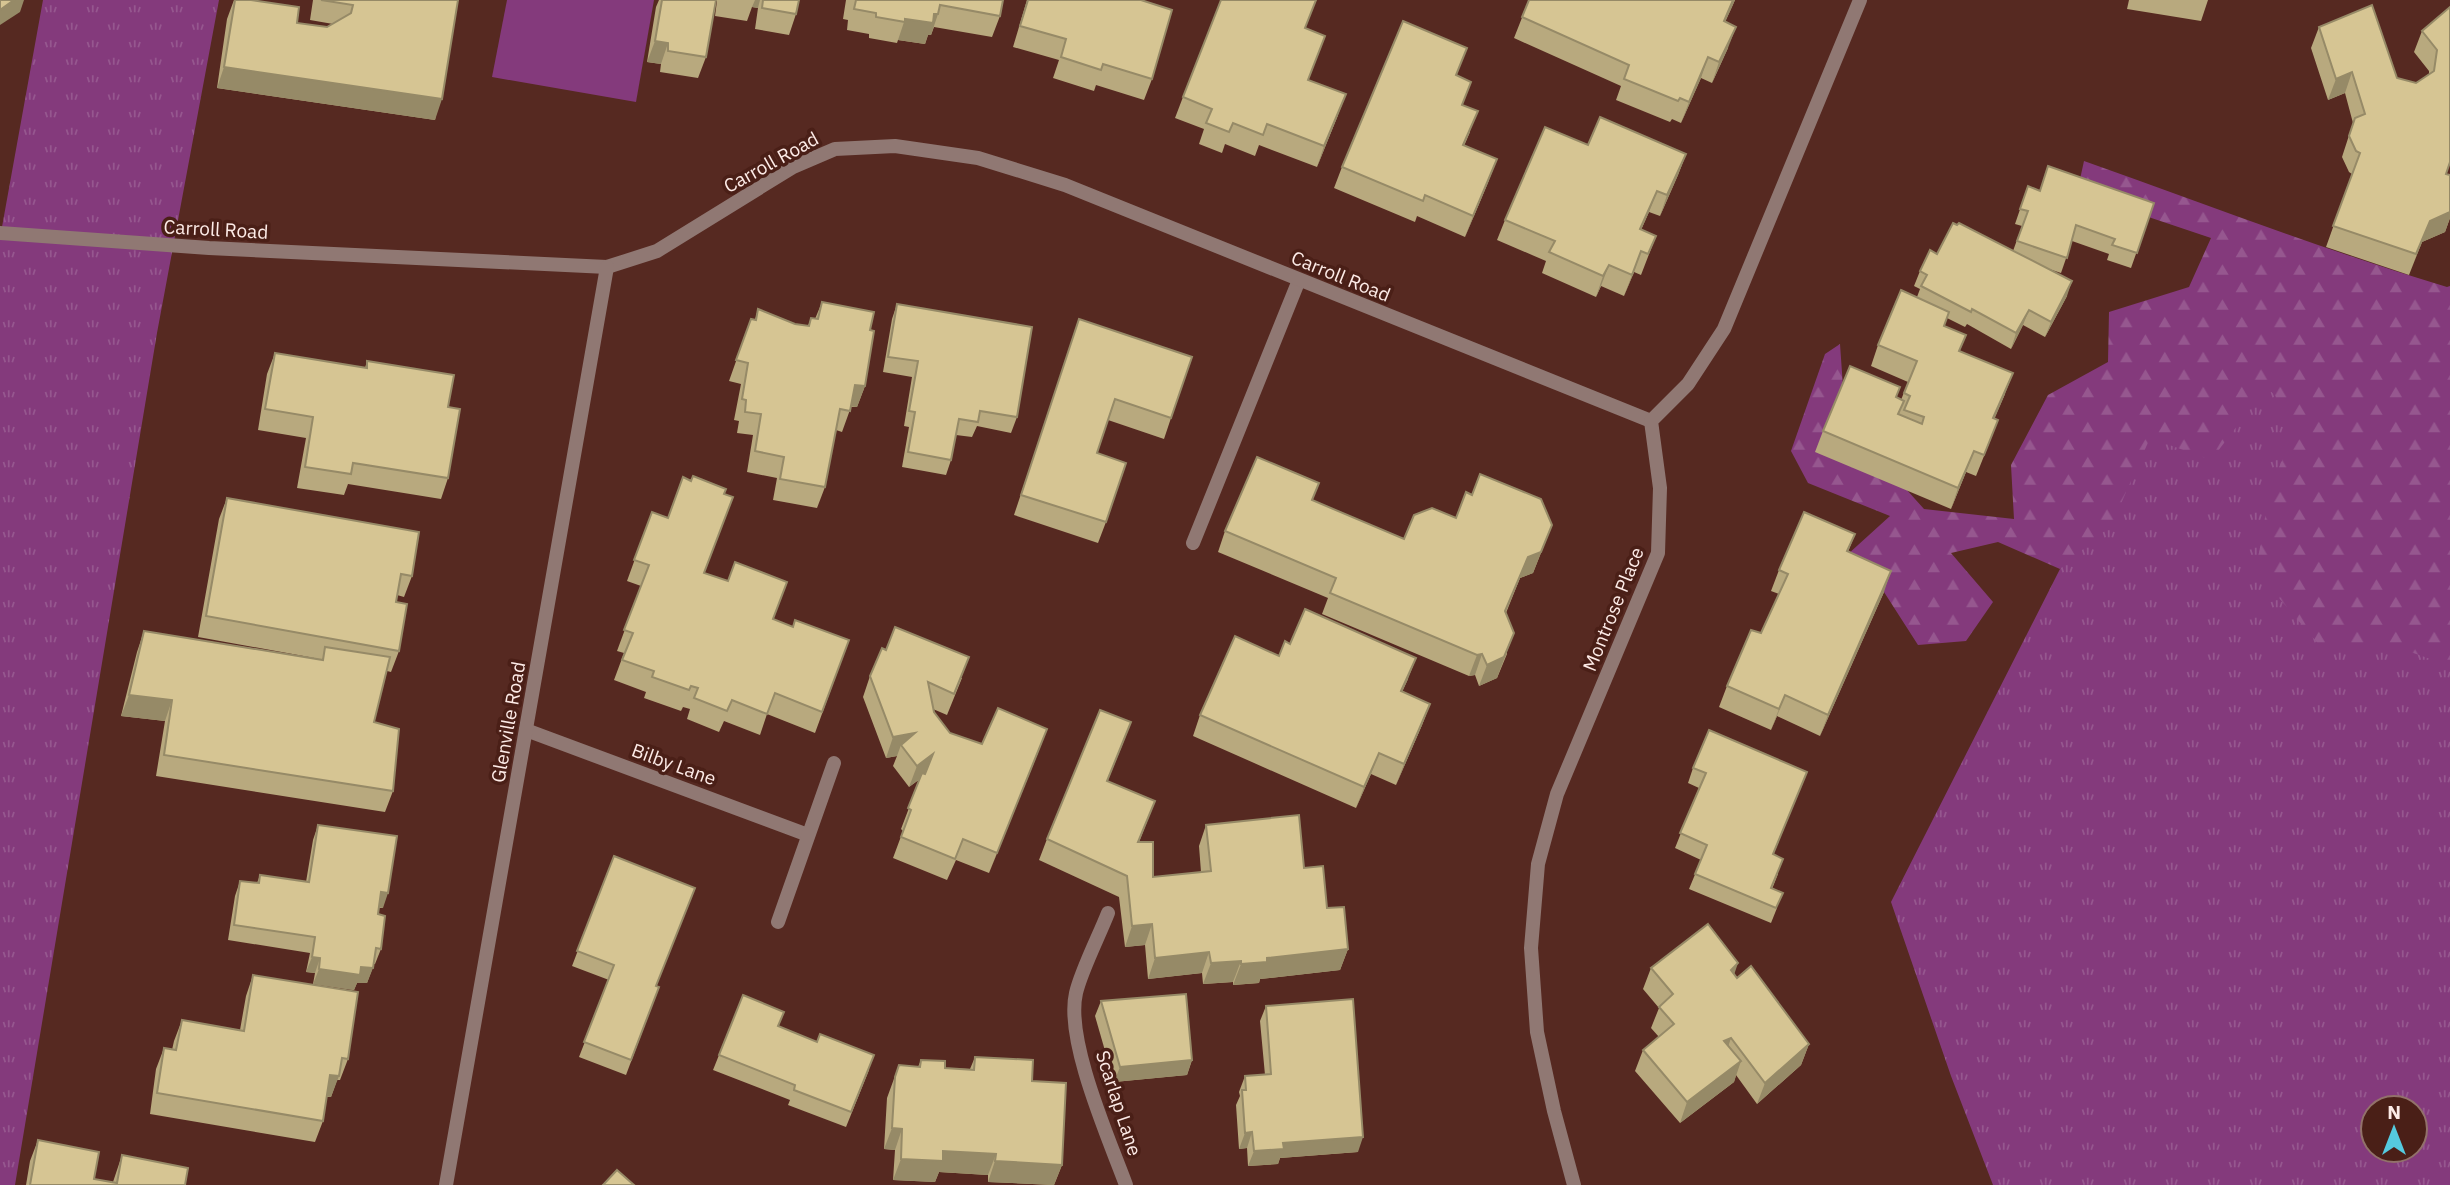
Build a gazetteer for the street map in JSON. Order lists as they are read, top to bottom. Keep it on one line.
{"streets":{"street":["Carroll Road","Montrose Place","Glenville Road","Bilby Lane","Scarlap Lane"]},"crossings":[["Carroll Road","Montrose Place"],["Carroll Road","Glenville Road"],["Glenville Road","Bilby Lane"]],"north":"top"}
